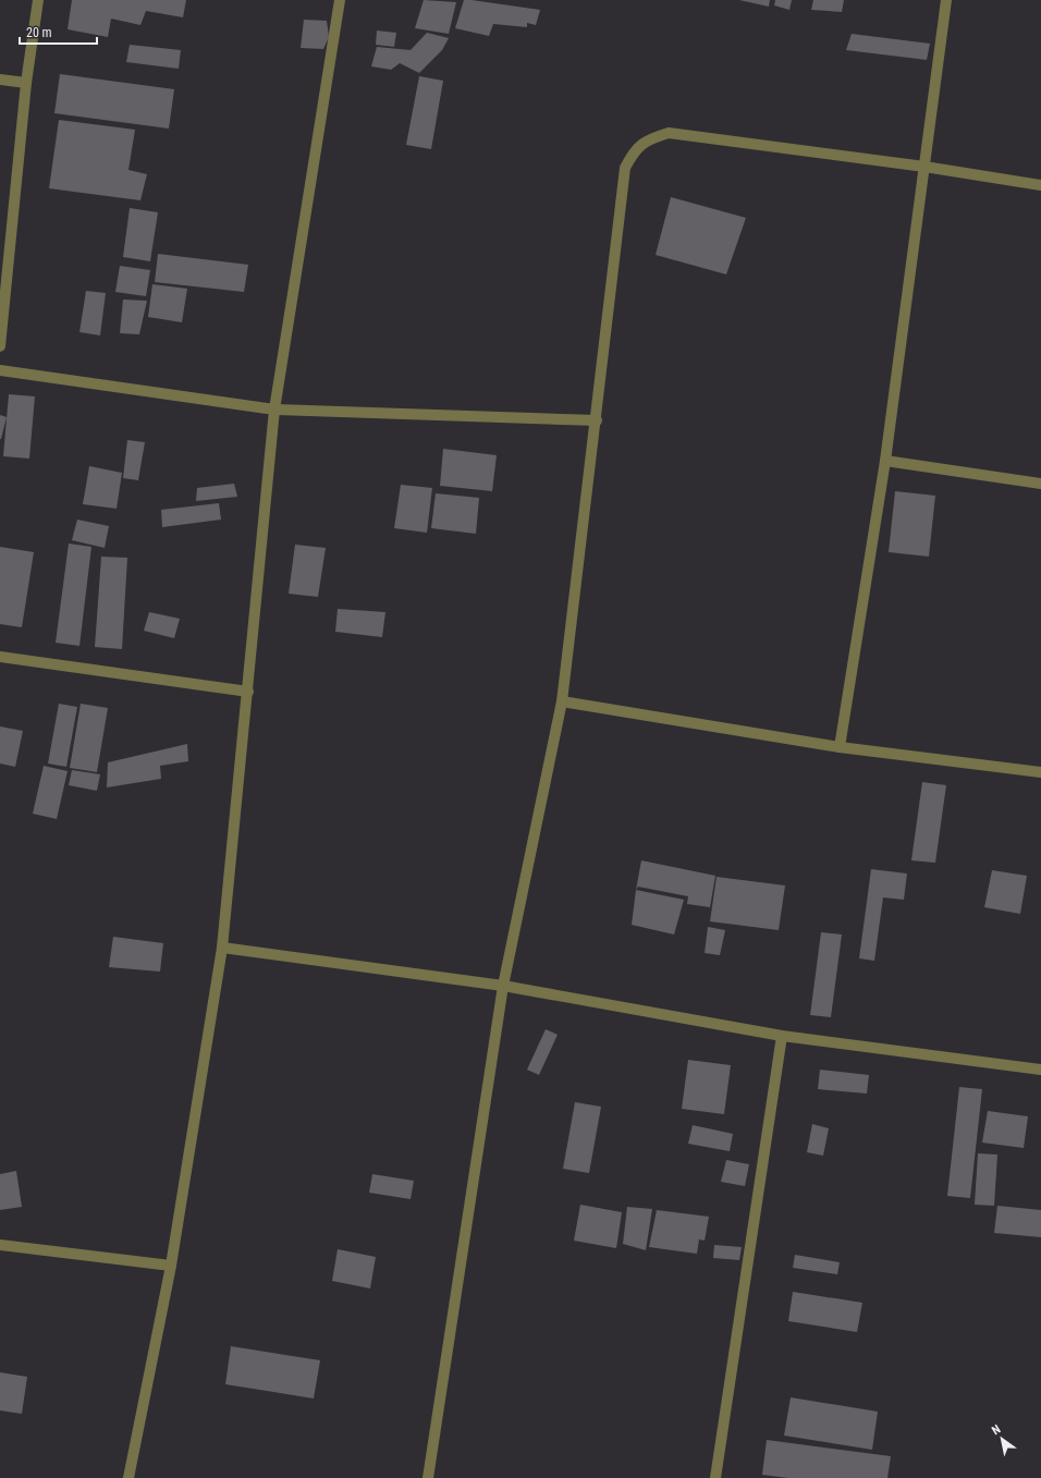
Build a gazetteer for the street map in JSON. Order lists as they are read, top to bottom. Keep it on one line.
{"scale_bar":"20 m","north":"top left"}
